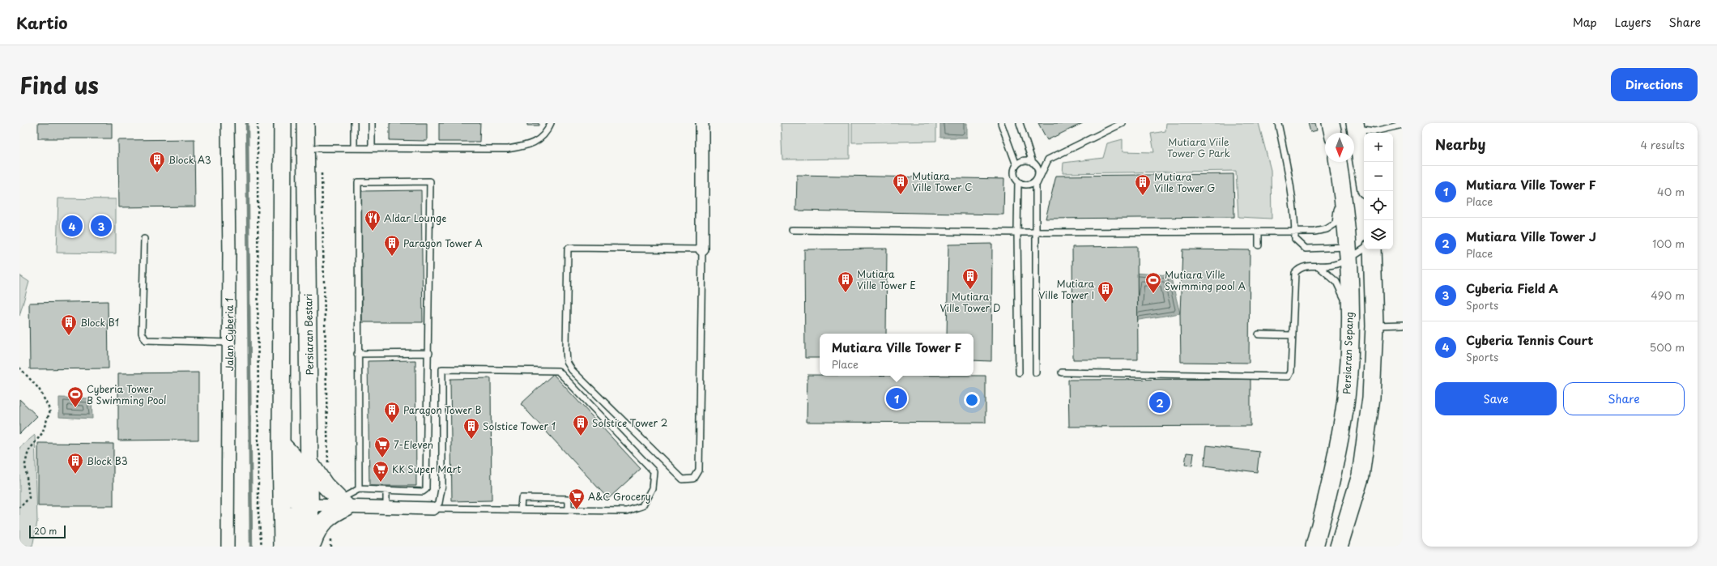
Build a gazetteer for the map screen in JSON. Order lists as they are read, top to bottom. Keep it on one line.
{"streets":{"main road":["Persiaran Bestari","Persiaran Sepang"],"street":["Jalan Cyberia 1"]},"parks":["Mutiara Viile Tower G Park"],"places":{"building":["Block A3","Mutiara Ville Tower C","Mutiara Ville Tower G","Paragon Tower A","Mutiara Ville Tower D","Mutiara Ville Tower E","Mutiara Ville Tower I","Block B1","Paragon Tower B","Solstice Tower 2","Solstice Tower 1","Block B3"],"restaurant":["Aldar Lounge"],"sports":["Mutiara Ville Swimming pool A","Cyberia Tower B Swimming Pool"],"supermarket":["7-Eleven","KK Super Mart","A&C Grocery"]},"scale_bar":"20 m","north":"bottom","page":{"header":"Kartio","nav":["Map","Layers","Share"],"title":"Find us","buttons":["Directions",["Save","Share"]],"heading":["Nearby","4 results"],"map_buttons":["+","−"],"list":[{"mark":"1","name":"Mutiara Ville Tower F","note":"Place","value":"40 m"},{"mark":"2","name":"Mutiara Ville Tower J","note":"Place","value":"100 m"},{"mark":"3","name":"Cyberia Field A","note":"Sports","value":"490 m"},{"mark":"4","name":"Cyberia Tennis Court","note":"Sports","value":"500 m"}],"pins":["3","4","1","2"],"popup":["Mutiara Ville Tower F","Place"],"scale":"20 m"}}
